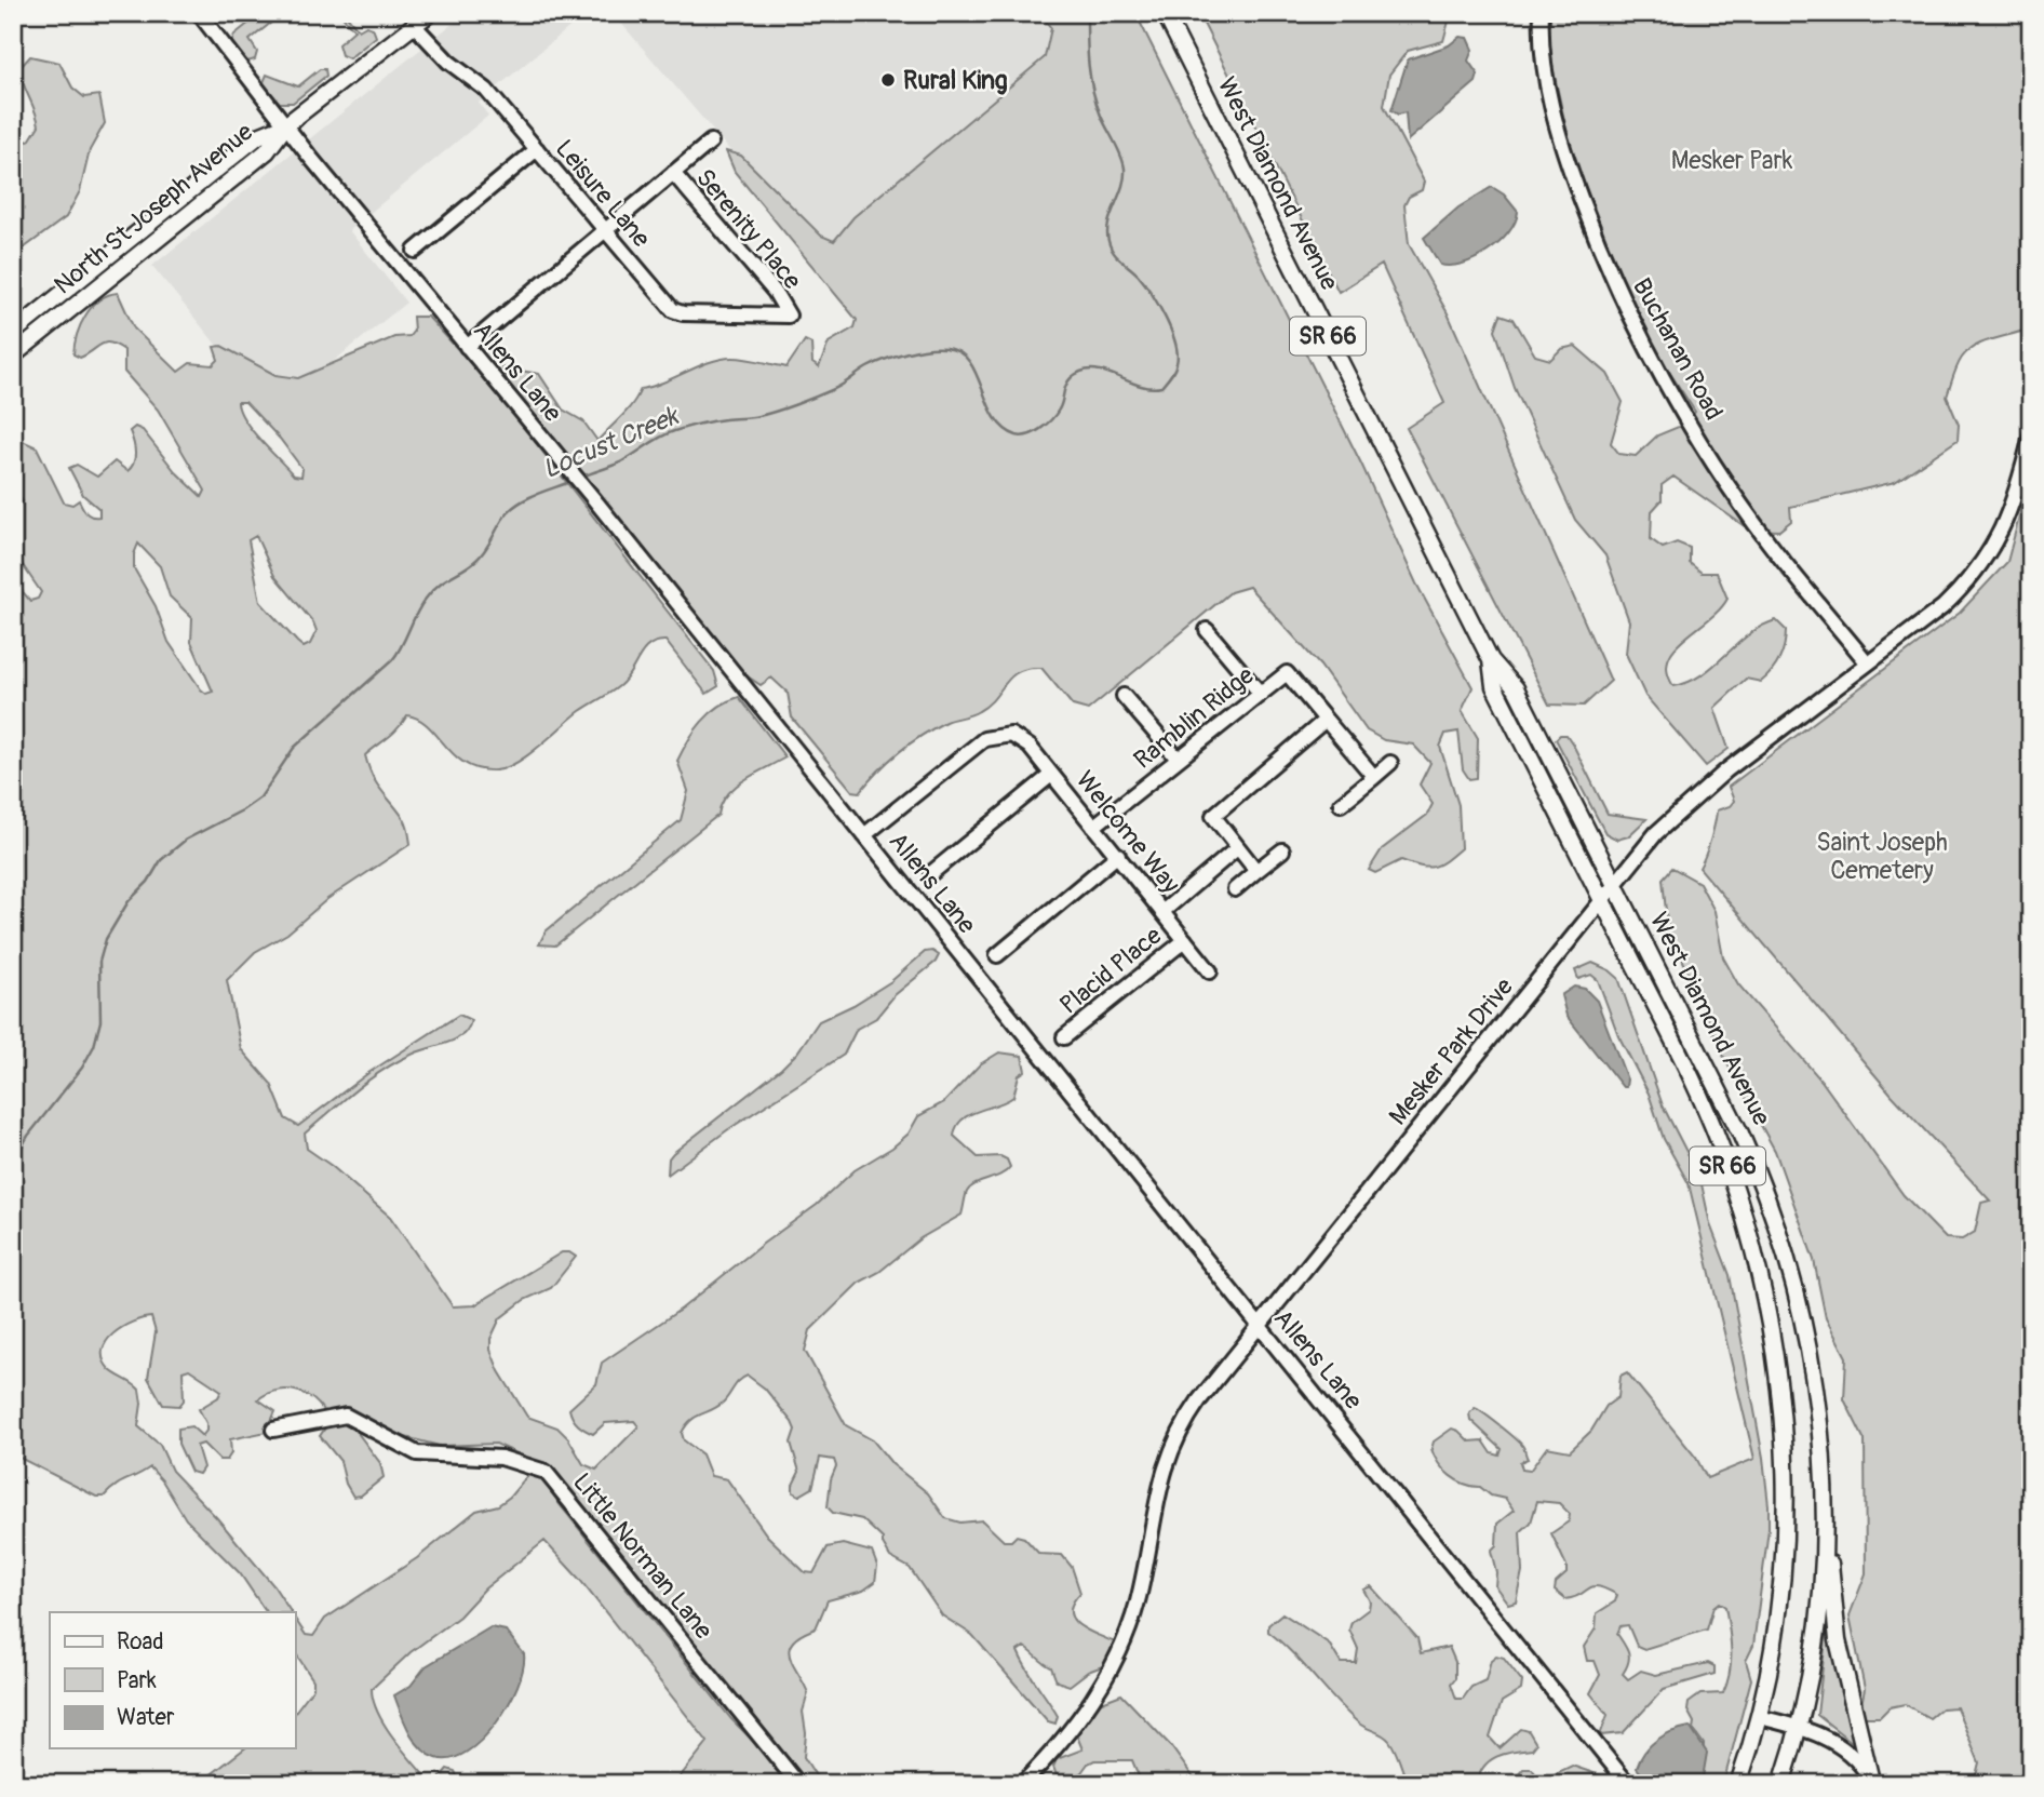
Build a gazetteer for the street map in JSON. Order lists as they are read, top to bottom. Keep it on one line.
{"streets":{"main road":["West Diamond Avenue","North St Joseph Avenue","SR 66"],"street":["Leisure Lane","Serenity Place","Buchanan Road","Allens Lane","Ramblin Ridge","Welcome Way","Placid Place","Mesker Park Drive","Little Norman Lane"]},"crossings":[["West Diamond Avenue","Mesker Park Drive"],["Leisure Lane","North St Joseph Avenue"],["Leisure Lane","Serenity Place"],["North St Joseph Avenue","Allens Lane"],["Buchanan Road","Mesker Park Drive"],["Allens Lane","Welcome Way"],["Allens Lane","Mesker Park Drive"],["Ramblin Ridge","Welcome Way"],["Welcome Way","Placid Place"]],"water":["Locust Creek"],"parks":["Mesker Park","Saint Joseph Cemetery"],"places":["Rural King"],"legend":["Road","Park","Water"]}
